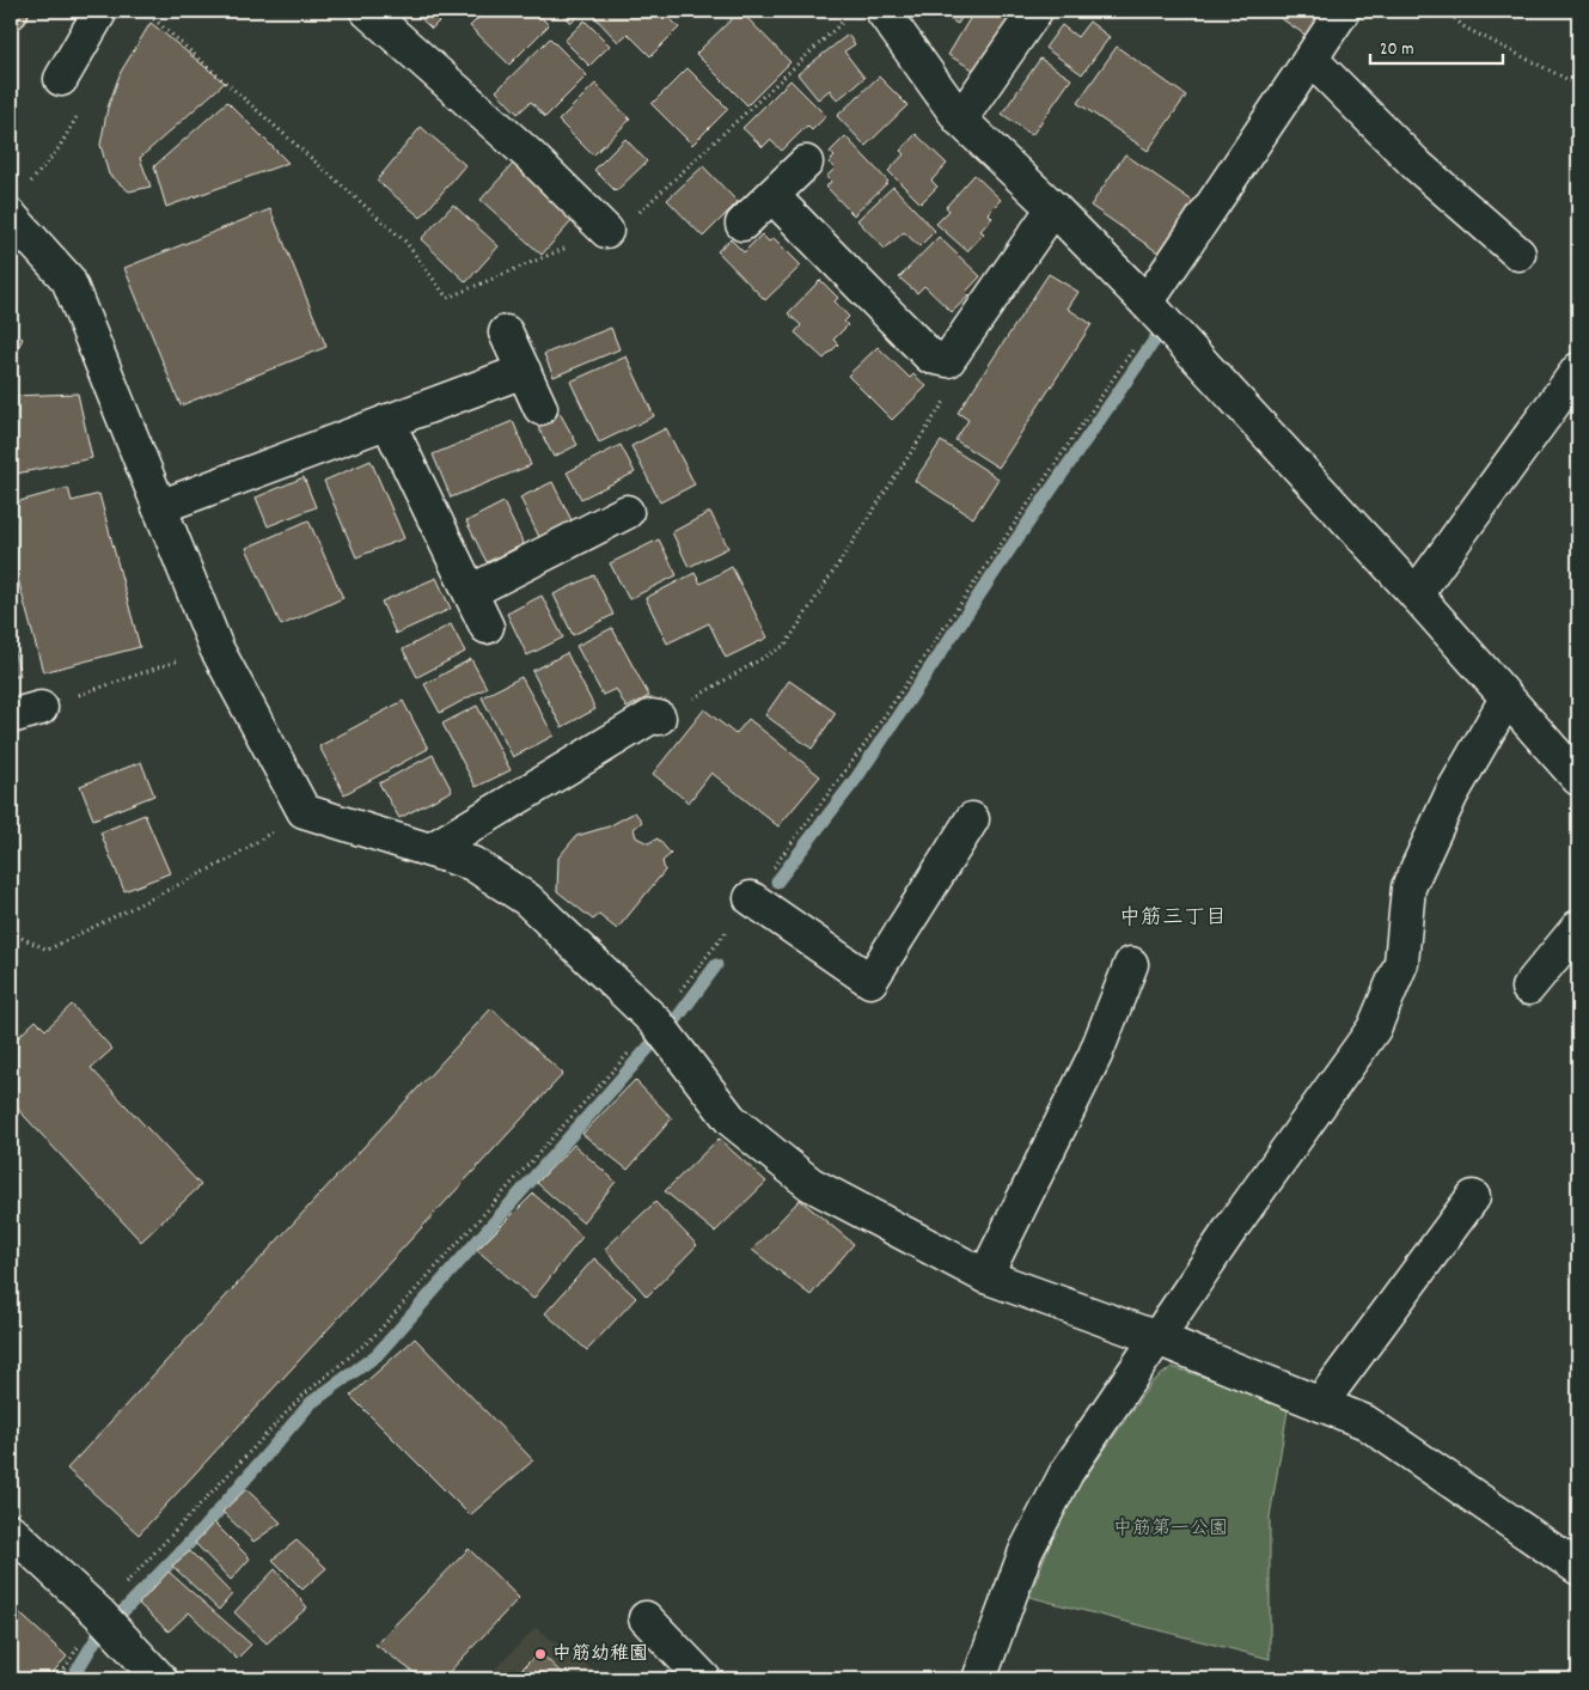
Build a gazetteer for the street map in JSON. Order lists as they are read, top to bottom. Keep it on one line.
{"districts":["中筋三丁目"],"parks":["中筋第一公園"],"places":["中筋幼稚園"],"scale_bar":"20 m"}
